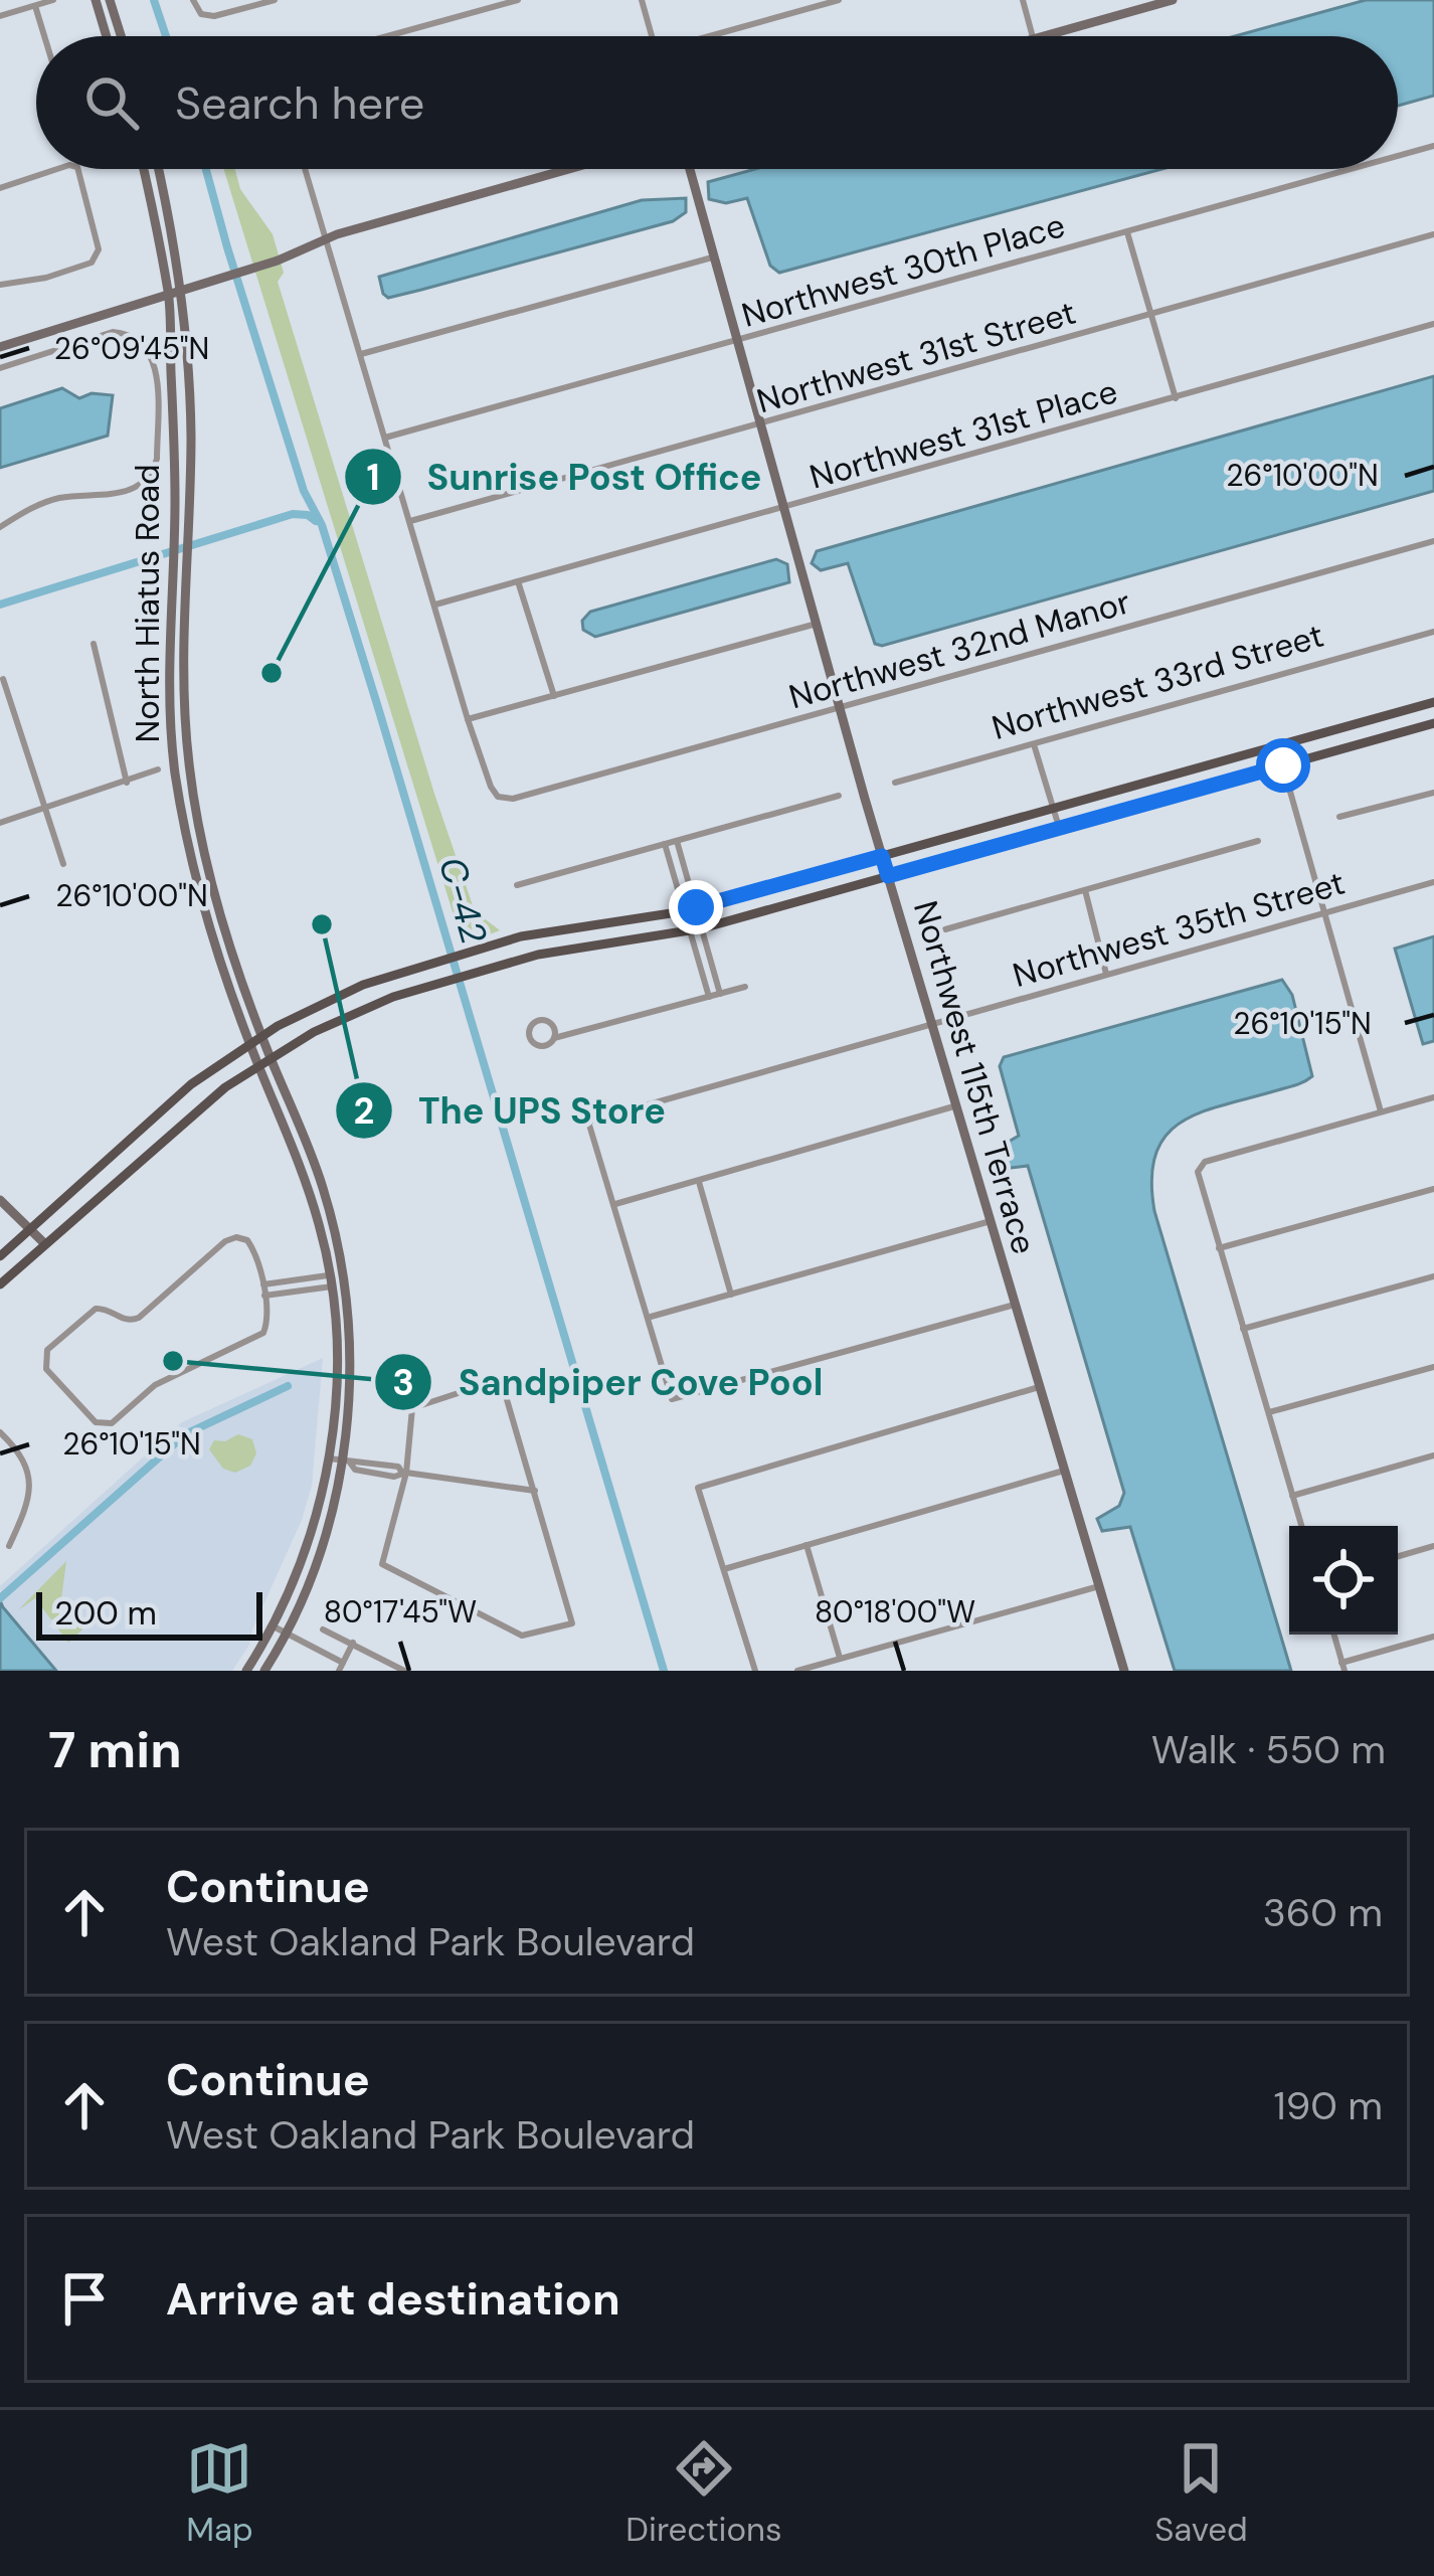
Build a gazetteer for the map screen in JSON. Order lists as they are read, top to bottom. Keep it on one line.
{"streets":{"main road":["North Hiatus Road","Northwest 115th Terrace"],"street":["Northwest 30th Place","Northwest 31st Street","Northwest 31st Place","Northwest 32nd Manor","Northwest 33rd Street","Northwest 35th Street"]},"crossings":[["Northwest 30th Place","Northwest 115th Terrace"],["Northwest 31st Street","Northwest 115th Terrace"],["Northwest 31st Place","Northwest 115th Terrace"],["Northwest 32nd Manor","Northwest 115th Terrace"],["Northwest 35th Street","Northwest 115th Terrace"]],"water":["C-42"],"places":["Sunrise Post Office","The UPS Store","Sandpiper Cove Pool"],"scale_bar":"200 m","page":{"search":"Search here","scale":"200 m","heading":["7 min","Walk · 550 m"],"list":[["Continue","West Oakland Park Boulevard","360 m"],["Continue","West Oakland Park Boulevard","190 m"],"Arrive at destination"],"nav":["Map","Directions","Saved"]},"coordinates":["26°09'45\"N","26°10'00\"N","26°10'15\"N","80°17'45\"W","80°18'00\"W"]}
